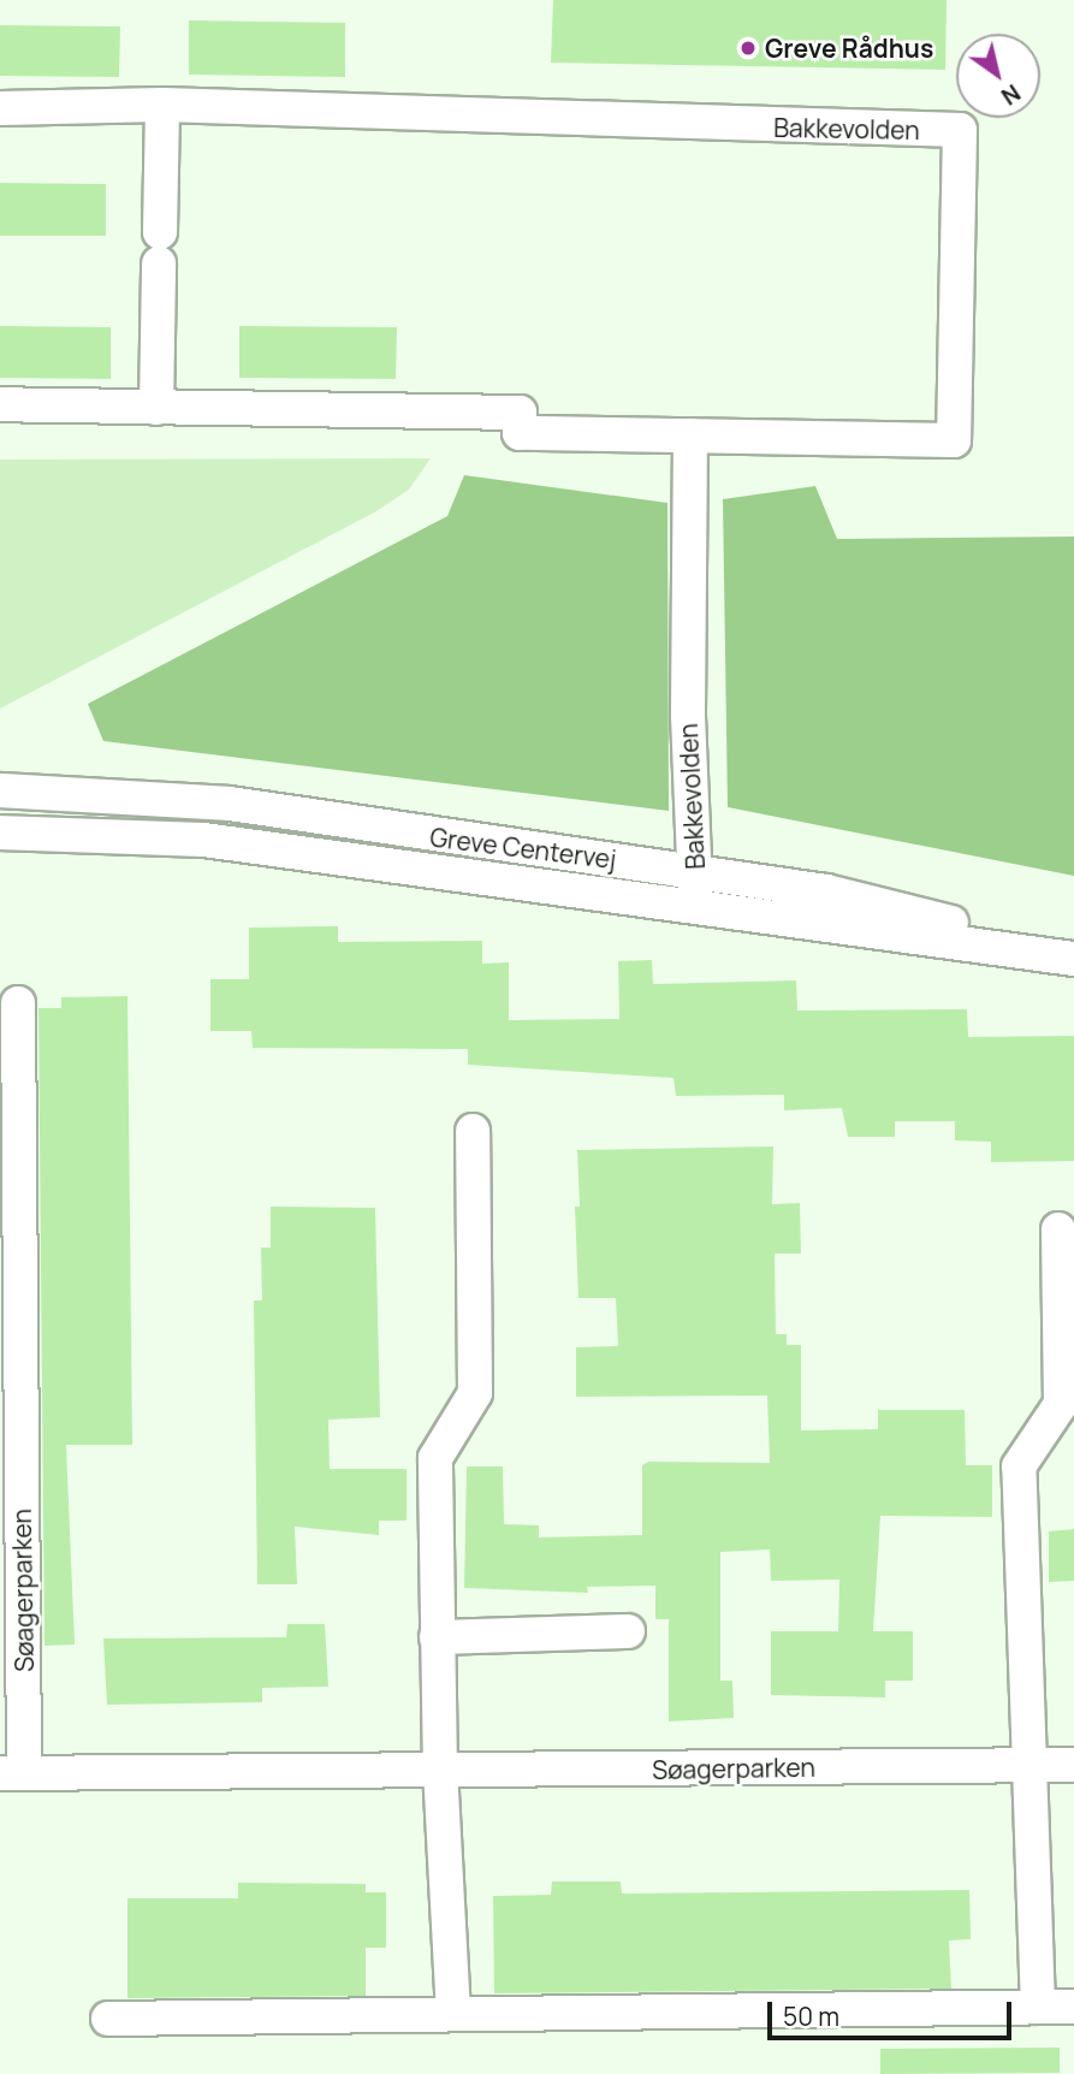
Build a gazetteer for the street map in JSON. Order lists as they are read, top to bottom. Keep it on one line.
{"streets":{"street":["Bakkevolden","Greve Centervej","Søagerparken"]},"crossings":[["Bakkevolden","Greve Centervej"]],"places":["Greve Rådhus"],"scale_bar":"50 m","north":"bottom right"}
